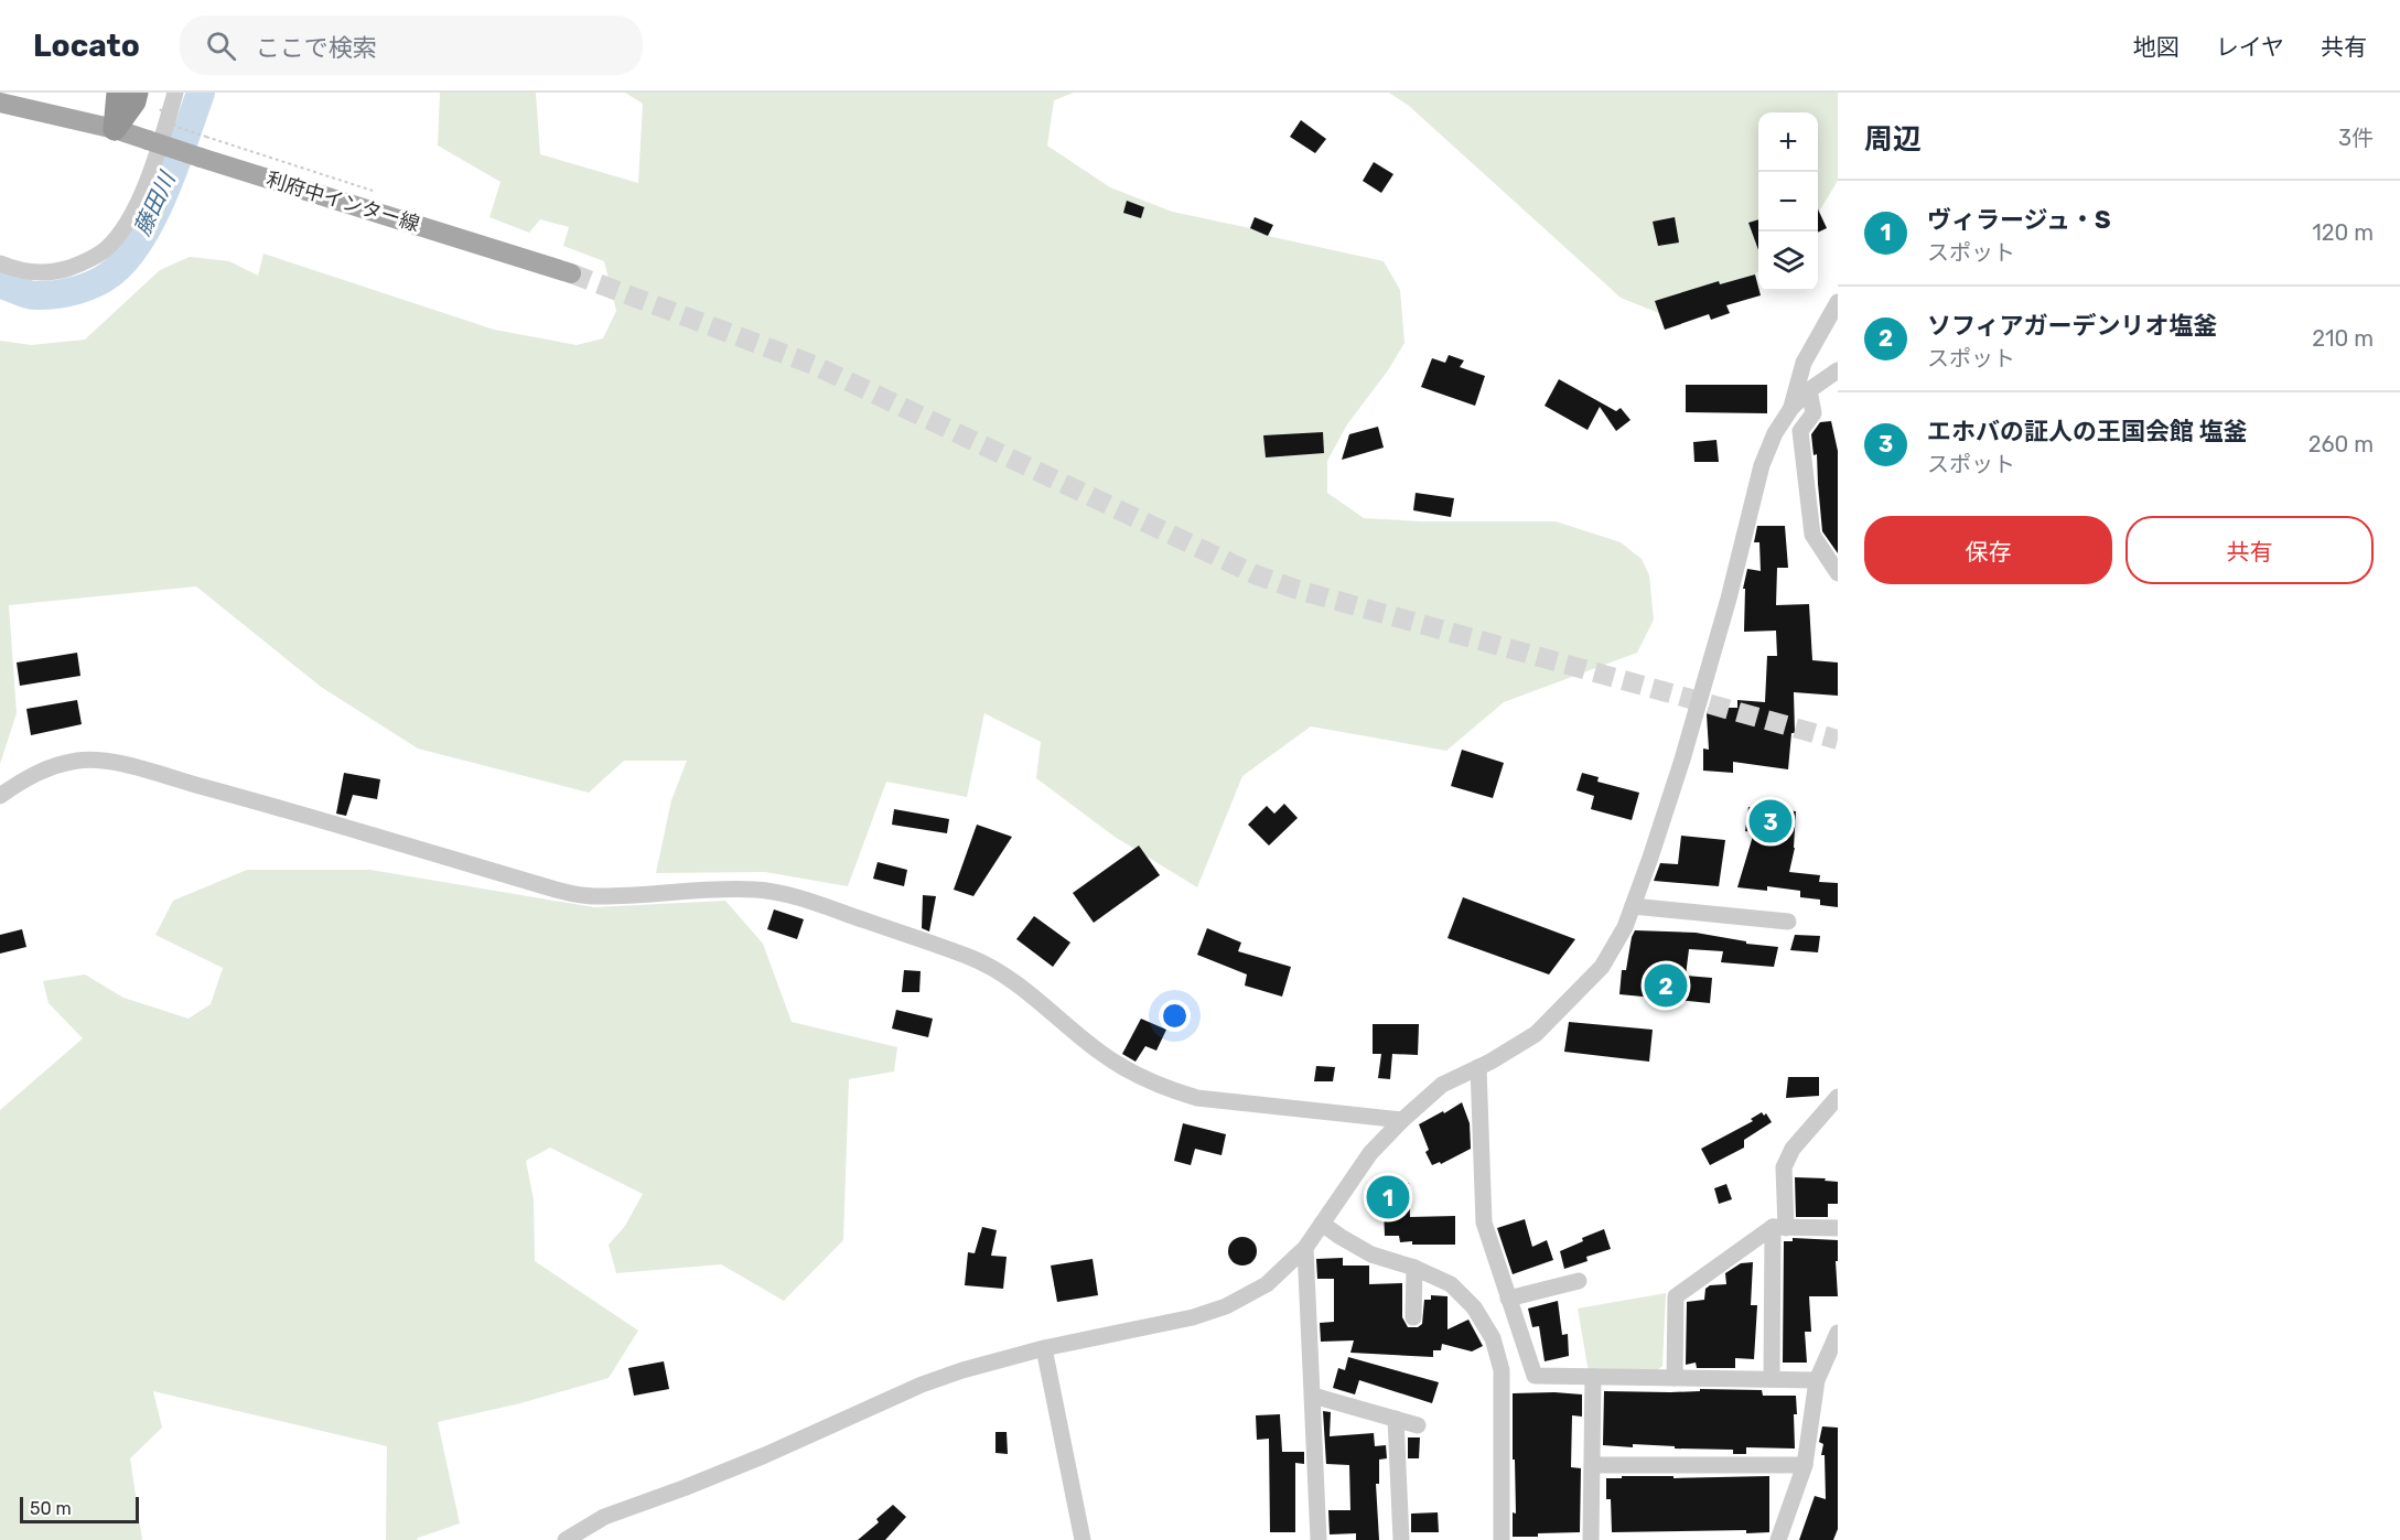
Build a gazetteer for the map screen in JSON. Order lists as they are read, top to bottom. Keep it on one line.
{"streets":{"main road":["利府中インター線"]},"water":["藤田川"],"scale_bar":"50 m","page":{"header":"Locato","search":"ここで検索","nav":["地図","レイヤ","共有"],"heading":["周辺","3件"],"map_buttons":["+","−"],"list":[{"mark":"1","name":"ヴィラージュ・S","note":"スポット","value":"120 m"},{"mark":"2","name":"ソフィアガーデンリオ塩釜","note":"スポット","value":"210 m"},{"mark":"3","name":"エホバの証人の王国会館 塩釜","note":"スポット","value":"260 m"}],"buttons":["保存","共有"],"pins":["3","2","1"],"scale":"50 m"}}
